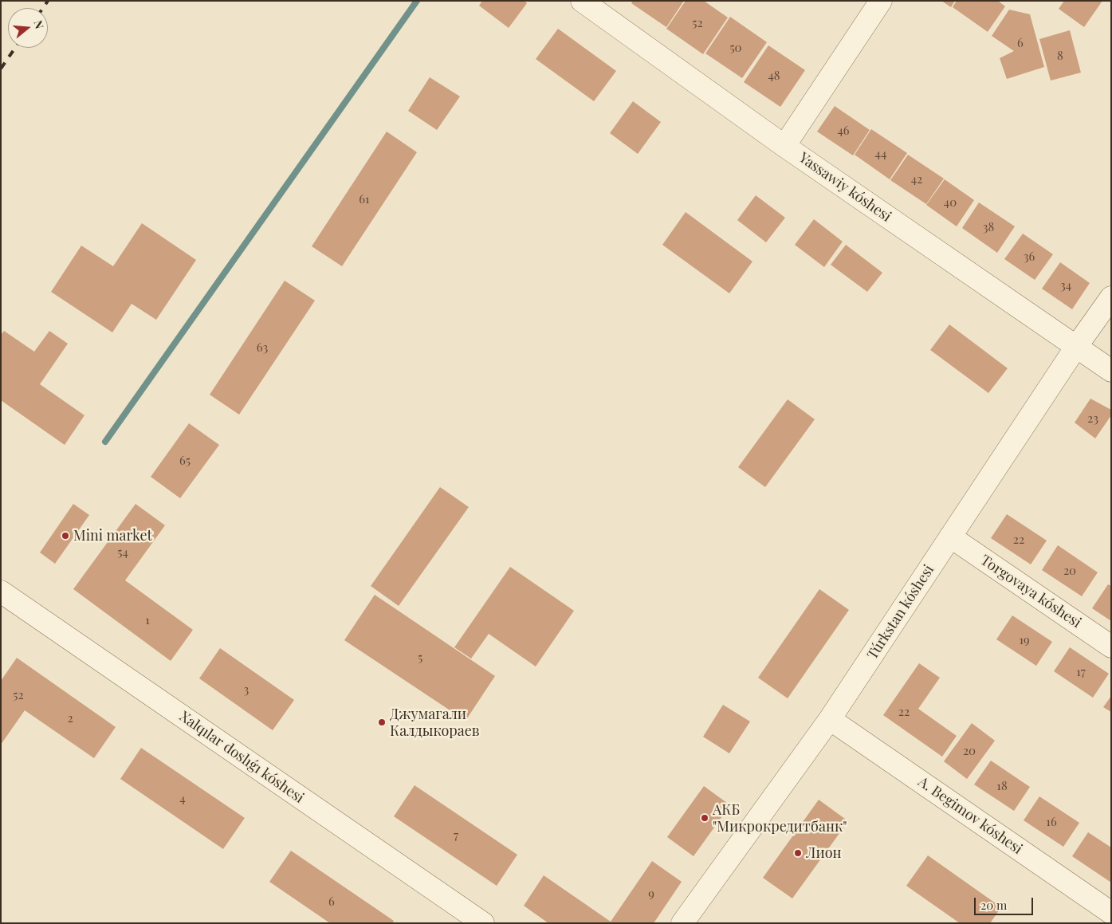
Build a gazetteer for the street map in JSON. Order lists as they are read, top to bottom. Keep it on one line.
{"streets":{"street":["Yassawiy kóshesi","Torgovaya kóshesi","Túrkstan kóshesi","Xalqılar doslıǵı kóshesi","A. Begimov kóshesi"]},"crossings":[["Yassawiy kóshesi","Túrkstan kóshesi"],["Torgovaya kóshesi","Túrkstan kóshesi"],["Túrkstan kóshesi","A. Begimov kóshesi"]],"places":["Mini market","Джумагали Калдыкораев","АКБ \"Микрокредитбанк\"","Лион"],"house_numbers":["52","6","50","8","48","46","44","42","61","40","38","36","34","63","23","65","22","54","20","1","19","5","17","3","52","22","2","20","18","4","16","7","9","6"],"scale_bar":"20 m","north":"right"}
